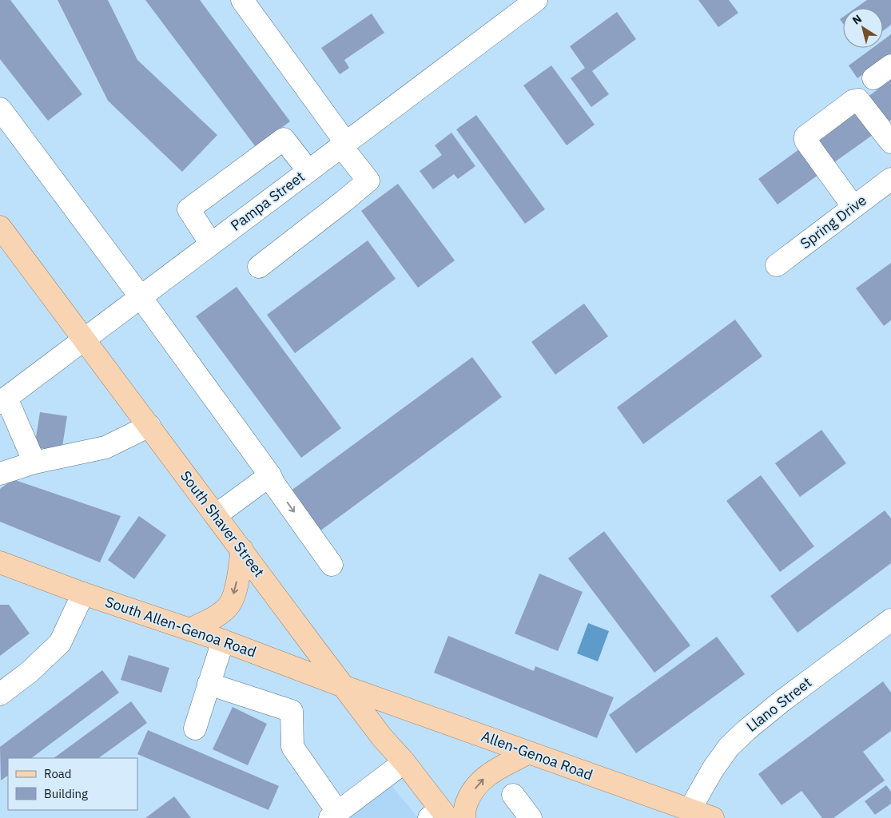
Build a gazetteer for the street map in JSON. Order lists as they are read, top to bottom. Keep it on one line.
{"streets":{"main road":["South Shaver Street","South Allen-Genoa Road","Allen-Genoa Road"],"street":["Pampa Street","Spring Drive","Llano Street"]},"crossings":[["Pampa Street","South Shaver Street"],["South Shaver Street","South Allen-Genoa Road"],["South Shaver Street","Allen-Genoa Road"],["South Allen-Genoa Road","Allen-Genoa Road"],["Llano Street","Allen-Genoa Road"]],"legend":["Road","Building"],"north":"top left"}
